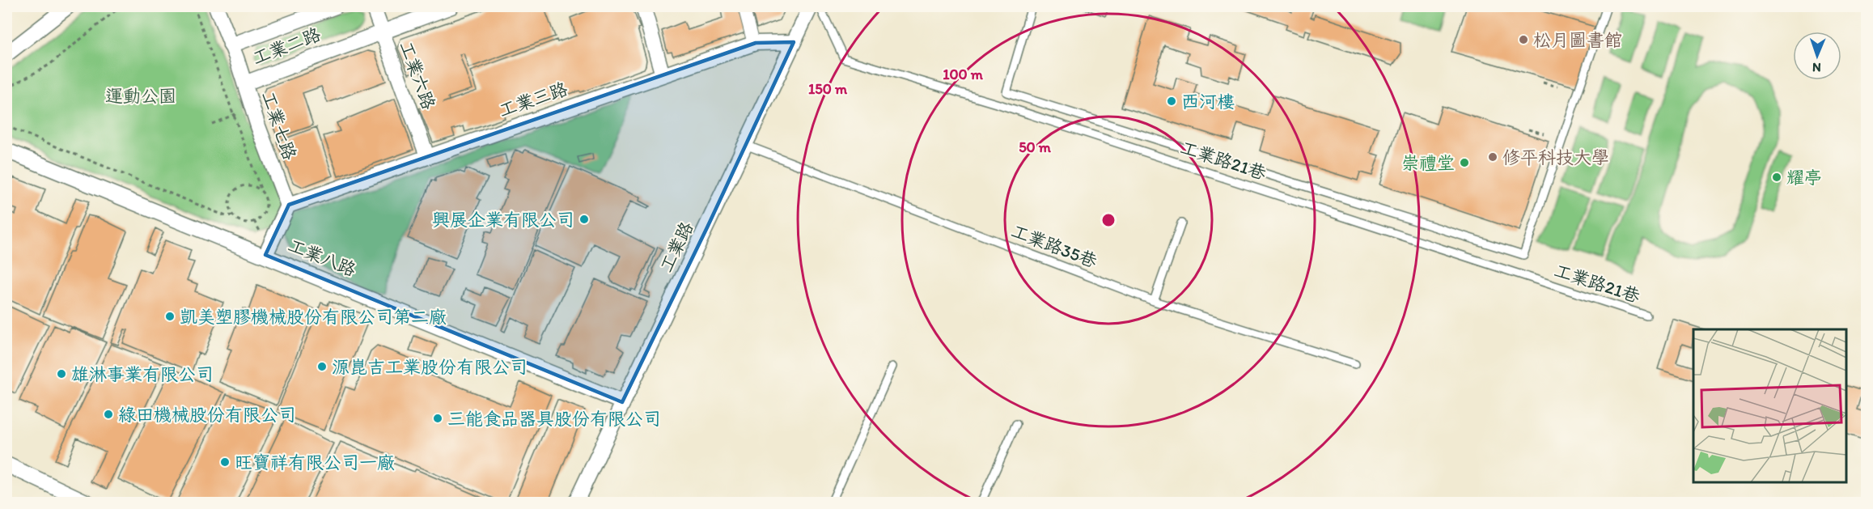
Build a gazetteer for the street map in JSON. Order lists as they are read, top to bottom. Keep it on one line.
{"streets":{"street":["工業二路","工業六路","工業三路","工業七路","工業路","工業八路"],"lane":["工業路21巷","工業路35巷"]},"crossings":[["工業二路","工業六路"],["工業二路","工業七路"],["工業六路","工業三路"],["工業三路","工業七路"],["工業三路","工業路"],["工業路35巷","工業路"],["工業路","工業八路"]],"parks":["運動公園"],"places":["松月圖書館","西河樓","修平科技大學","崇禮堂","耀亭","興展企業有限公司","凱美塑膠機械股份有限公司第二廠","源崑吉工業股份有限公司","雄淋事業有限公司","綠田機械股份有限公司","三能食品器具股份有限公司","旺寶祥有限公司一廠"],"north":"bottom","rings":["100 m","150 m","50 m"]}
